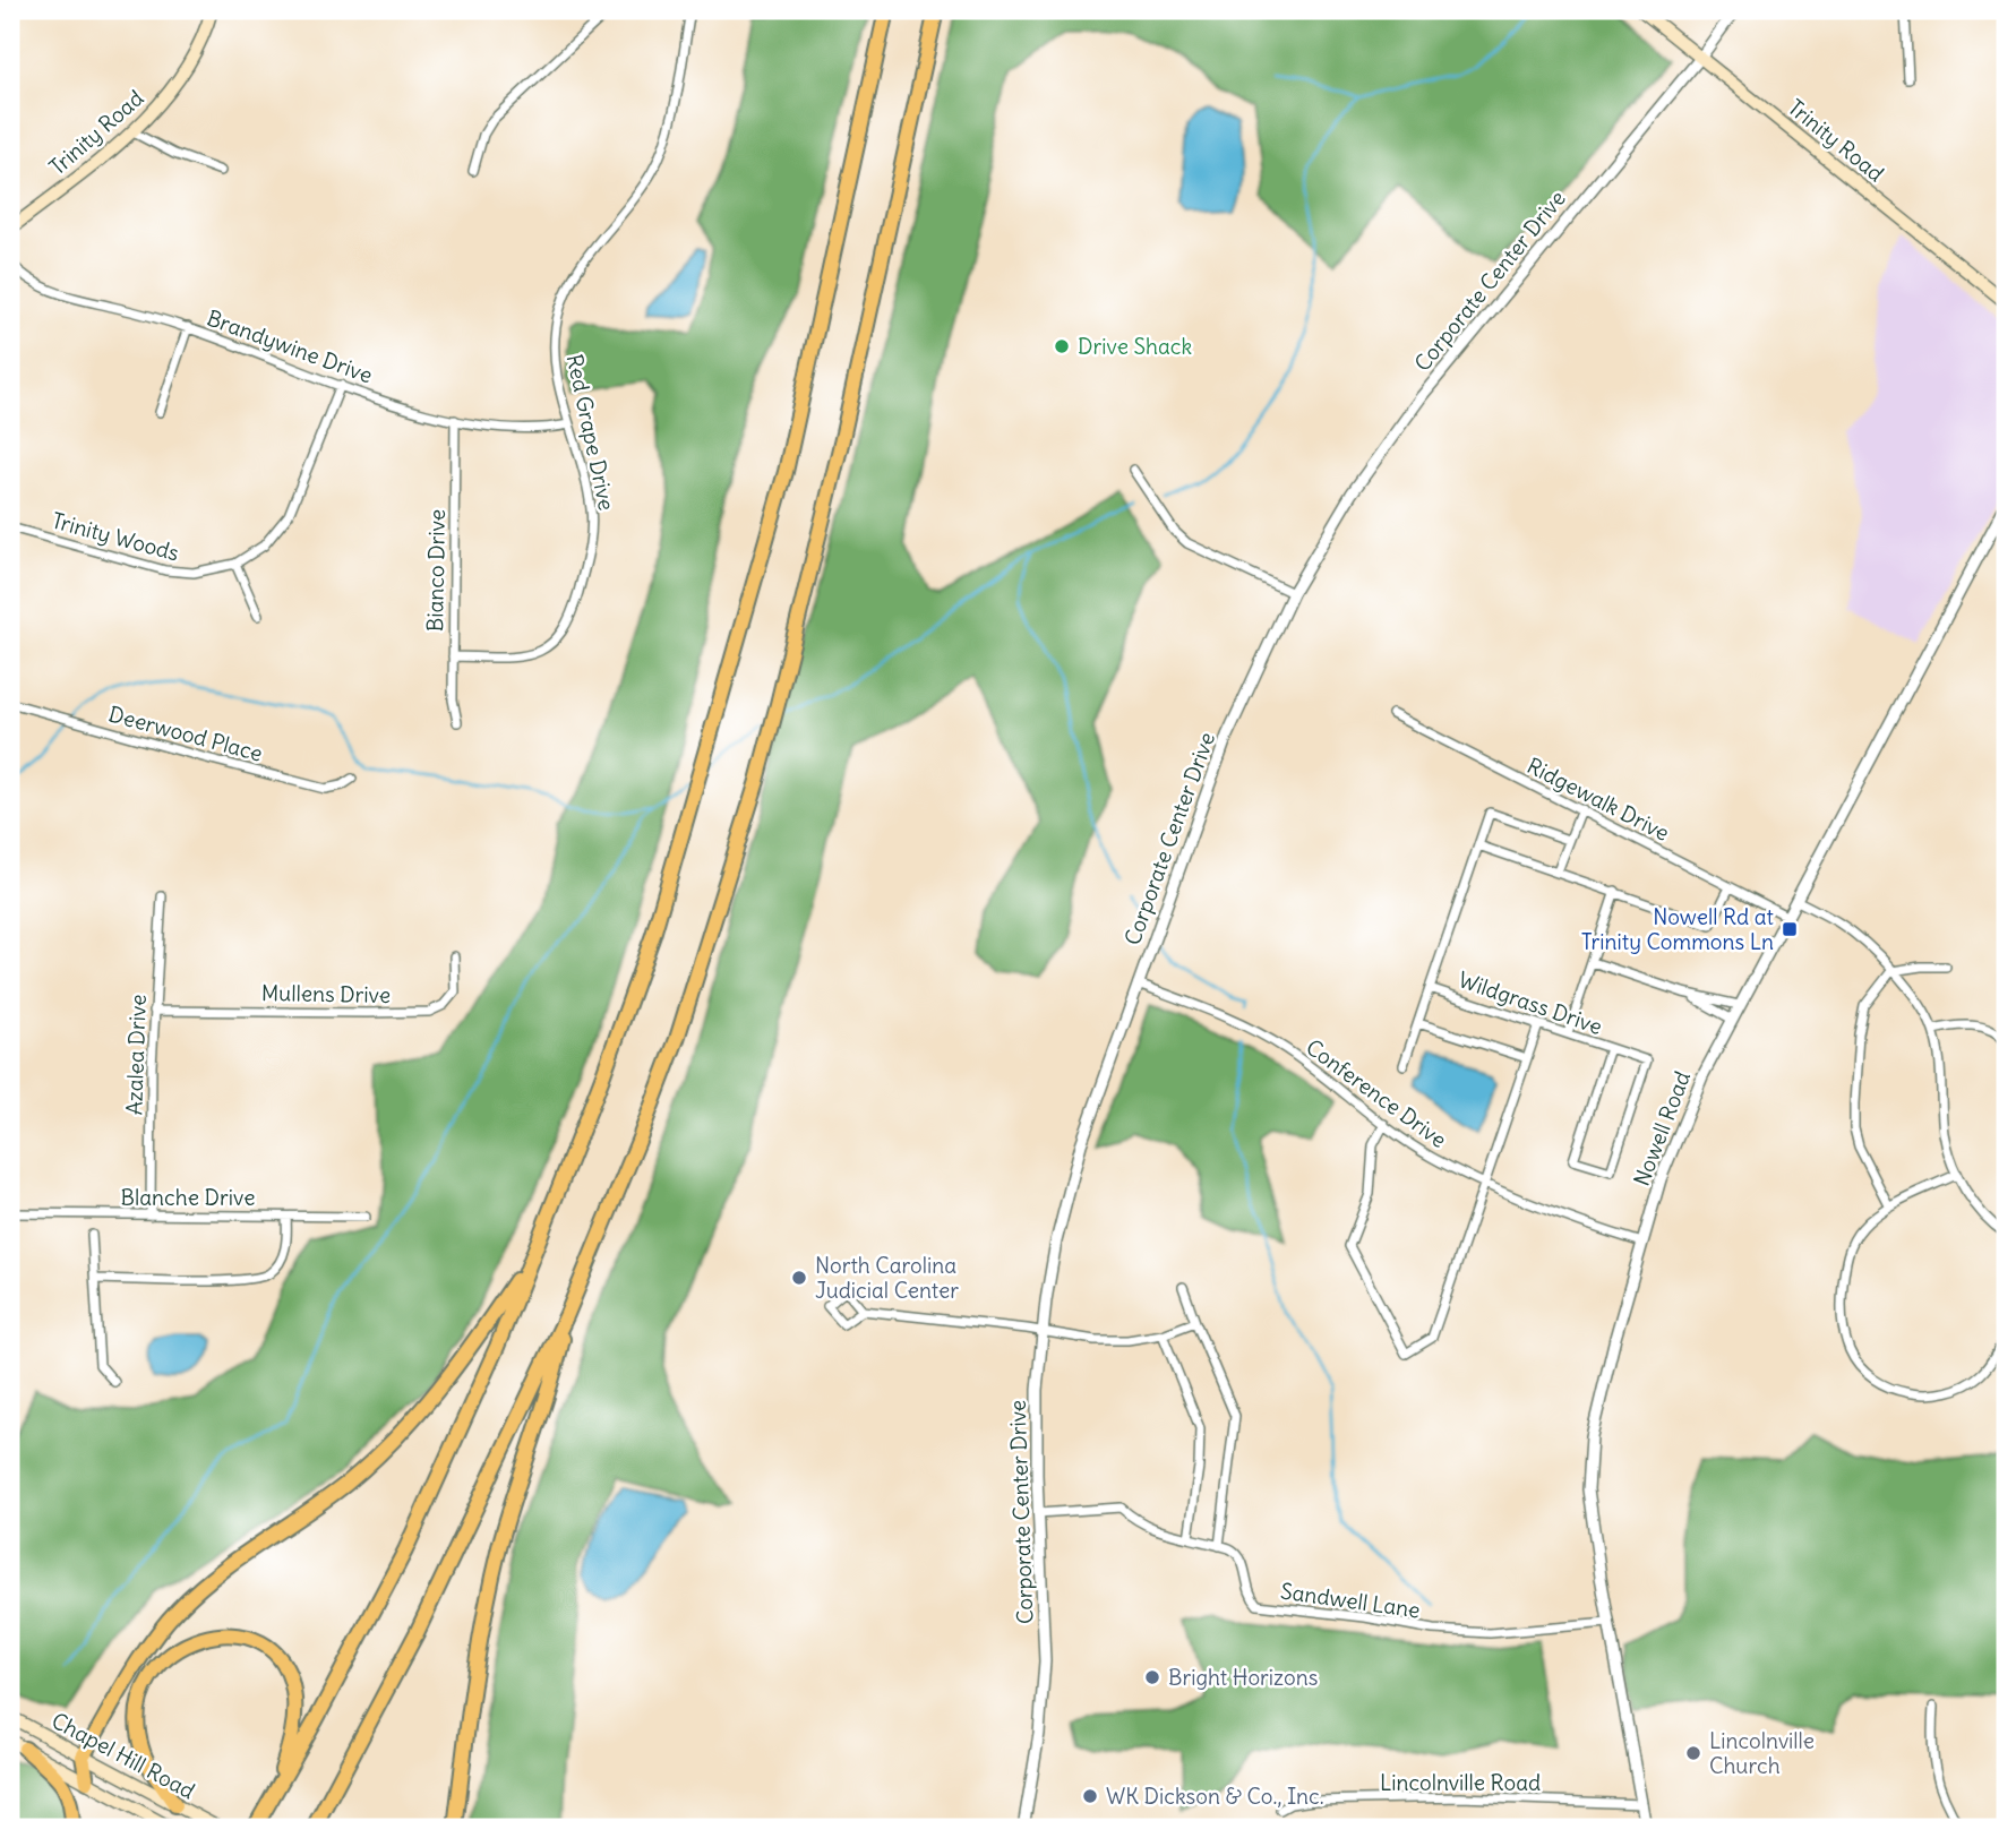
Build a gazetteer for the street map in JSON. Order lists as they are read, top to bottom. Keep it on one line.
{"streets":{"main road":["Trinity Road","Chapel Hill Road"],"street":["Corporate Center Drive","Brandywine Drive","Red Grape Drive","Trinity Woods","Bianco Drive","Deerwood Place","Ridgewalk Drive","Mullens Drive","Wildgrass Drive","Azalea Drive","Conference Drive","Nowell Road","Blanche Drive","Sandwell Lane","Lincolnville Road"]},"crossings":[["Trinity Road","Corporate Center Drive"],["Corporate Center Drive","Conference Drive"],["Corporate Center Drive","Sandwell Lane"],["Brandywine Drive","Red Grape Drive"],["Brandywine Drive","Trinity Woods"],["Brandywine Drive","Bianco Drive"],["Red Grape Drive","Bianco Drive"],["Ridgewalk Drive","Nowell Road"],["Mullens Drive","Azalea Drive"],["Azalea Drive","Blanche Drive"],["Conference Drive","Nowell Road"],["Nowell Road","Sandwell Lane"],["Nowell Road","Lincolnville Road"]],"places":{"other":["Drive Shack","North Carolina Judicial Center","Bright Horizons","Lincolnville Church","WK Dickson & Co., Inc."],"transit":["Nowell Rd at Trinity Commons Ln"]}}
